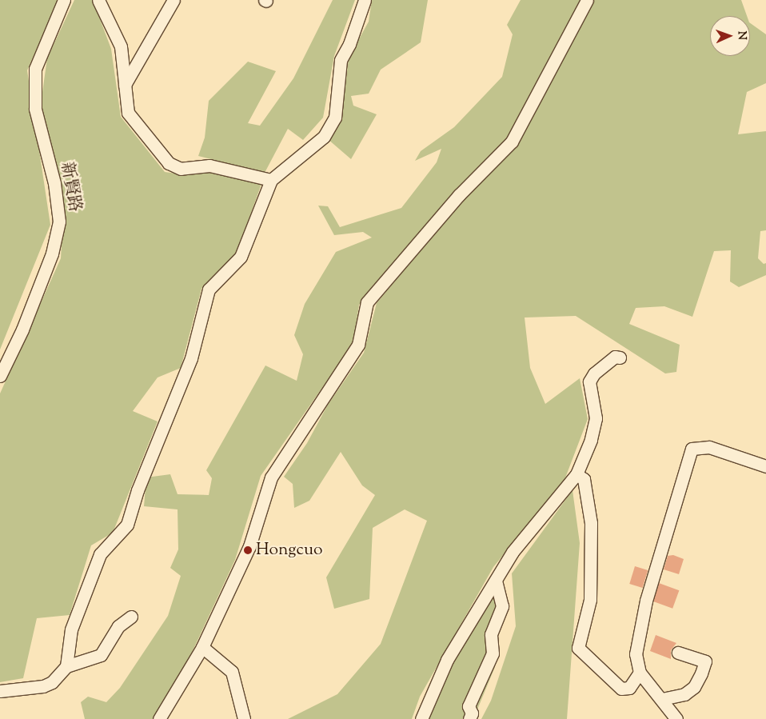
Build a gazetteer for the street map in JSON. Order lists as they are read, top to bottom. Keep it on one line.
{"streets":{"street":["新賢路"]},"places":["Hongcuo"],"north":"right"}
